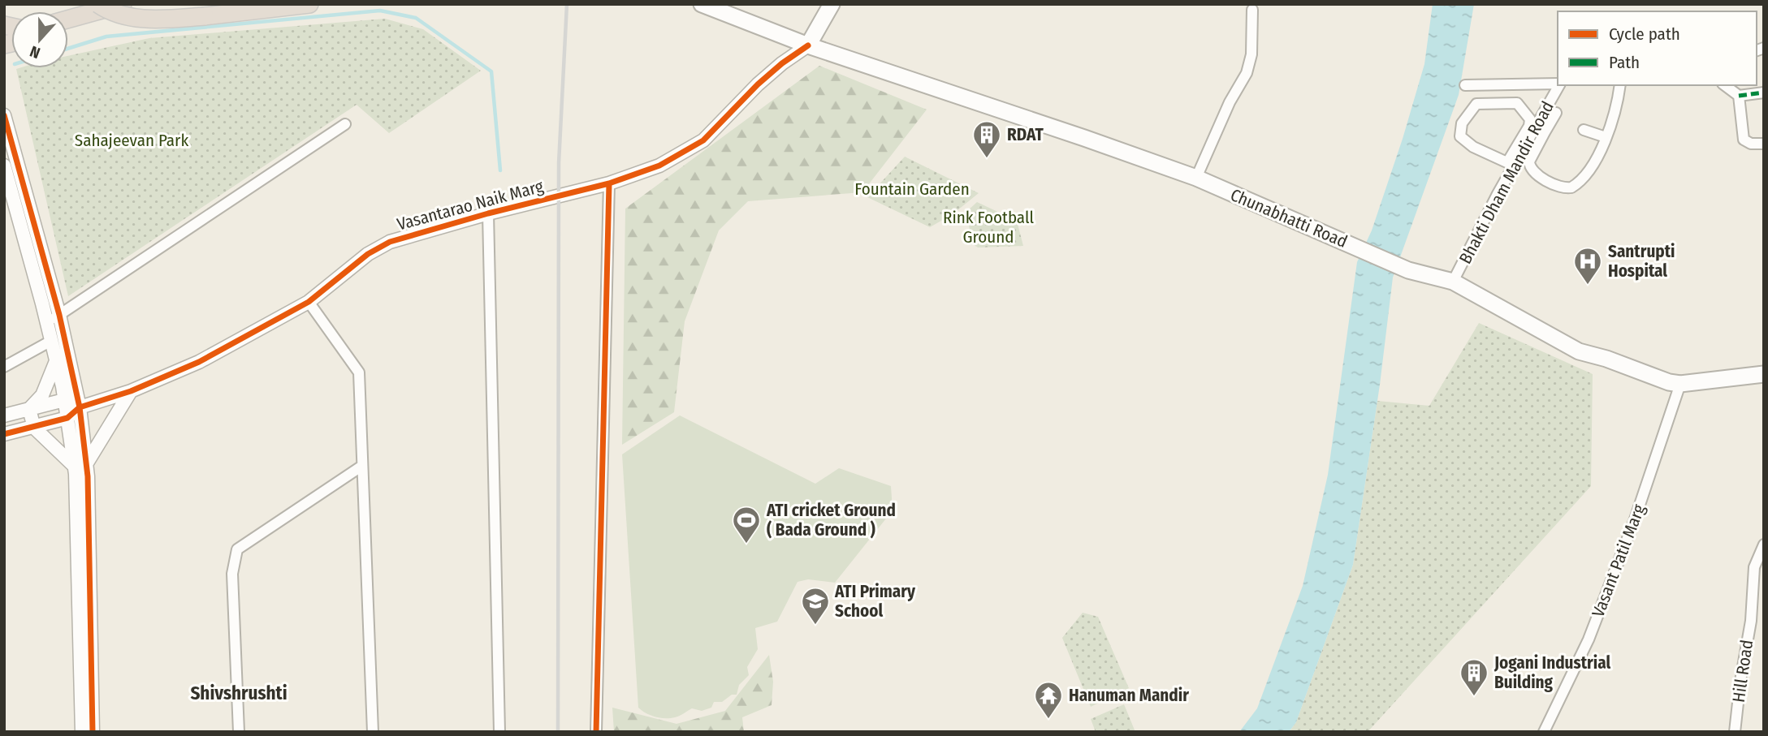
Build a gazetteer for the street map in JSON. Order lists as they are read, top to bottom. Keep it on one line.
{"streets":{"main road":["Vasantarao Naik Marg","Chunabhatti Road"],"street":["Bhakti Dham Mandir Road","Vasant Patil Marg","Hill Road"]},"crossings":[["Bhakti Dham Mandir Road","Chunabhatti Road"],["Vasantarao Naik Marg","Chunabhatti Road"],["Chunabhatti Road","Vasant Patil Marg"]],"districts":["Shivshrushti"],"parks":["Sahajeevan Park","Fountain Garden","Rink Football Ground"],"places":{"building":["RDAT","Jogani Industrial Building"],"hospital":["Santrupti Hospital"],"sports":["ATI cricket Ground ( Bada Ground )"],"school or university":["ATI Primary School"],"temple":["Hanuman Mandir"]},"legend":["Cycle path","Path"],"north":"bottom"}
